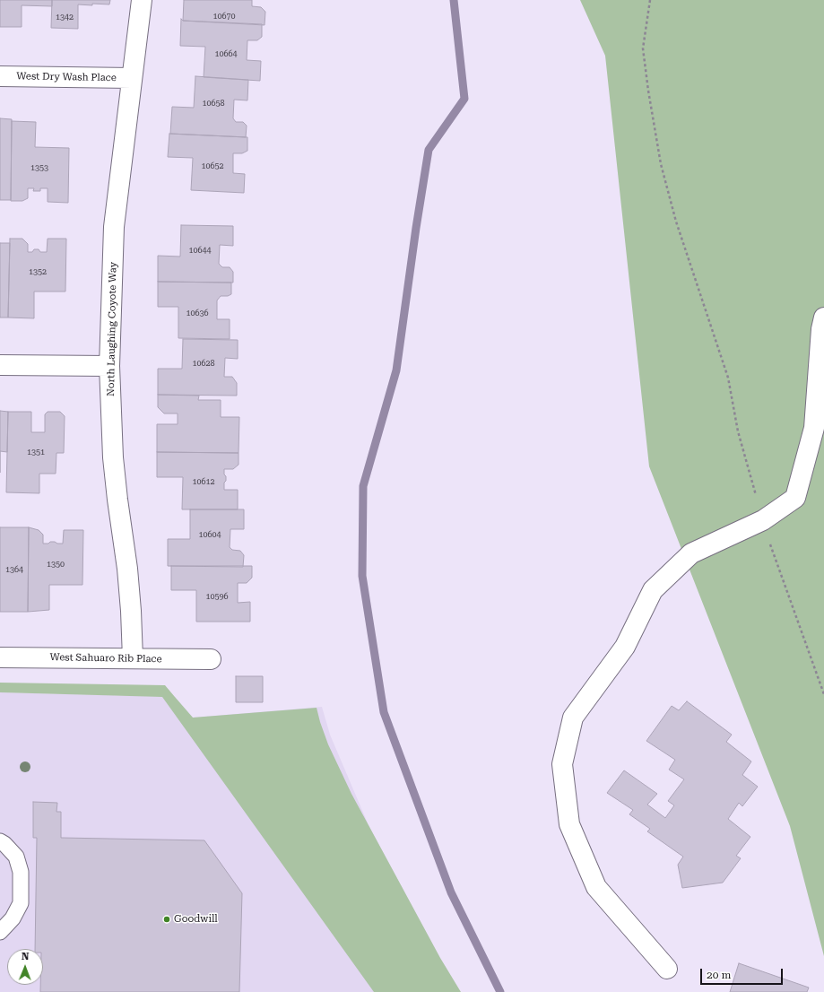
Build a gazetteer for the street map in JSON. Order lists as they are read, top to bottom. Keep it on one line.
{"streets":{"street":["West Dry Wash Place","North Laughing Coyote Way","West Sahuaro Rib Place"]},"crossings":[["West Dry Wash Place","North Laughing Coyote Way"],["North Laughing Coyote Way","West Sahuaro Rib Place"]],"places":["Goodwill"],"house_numbers":["10670","1342","10664","10658","10652","1353","10644","1352","10636","10628","1351","10612","10604","1350","1364","10596"],"scale_bar":"20 m","north":"top"}
